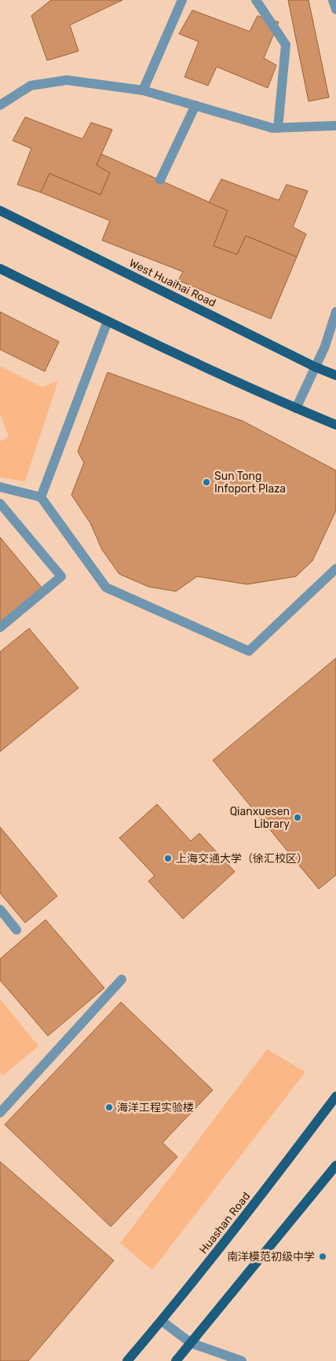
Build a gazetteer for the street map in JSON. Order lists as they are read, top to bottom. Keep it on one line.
{"streets":{"main road":["West Huaihai Road","Huashan Road"]},"places":["Sun Tong Infoport Plaza","Qianxuesen Library","上海交通大学（徐汇校区）","海洋工程实验楼","南洋模范初级中学"]}
